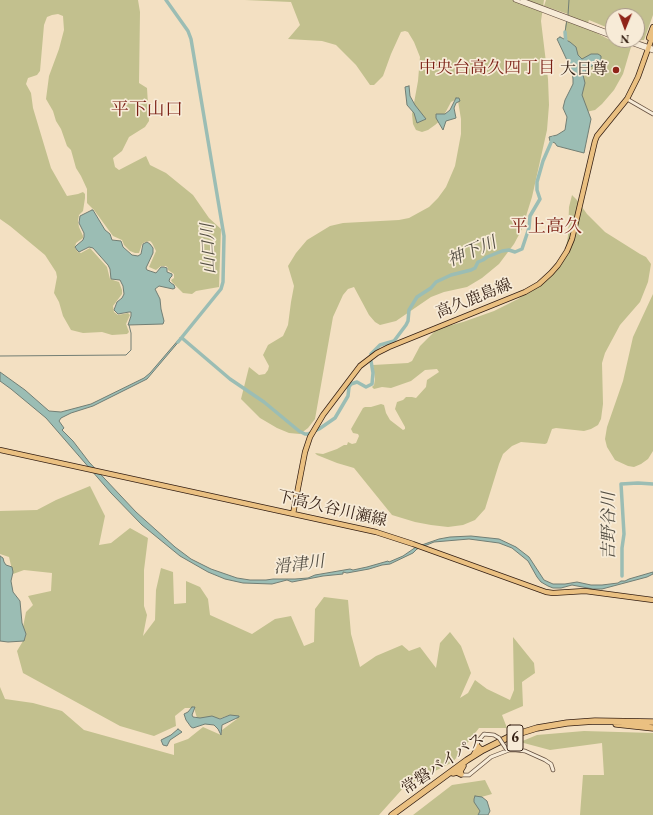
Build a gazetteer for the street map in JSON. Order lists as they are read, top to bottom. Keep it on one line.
{"streets":{"highway":["6","常磐バイパス"],"main road":["高久鹿島線","下高久谷川瀬線"]},"crossings":[["高久鹿島線","下高久谷川瀬線"]],"districts":["中央台高久四丁目","平下山口","平上高久"],"water":["山口川","神下川","吉野谷川","滑津川"],"places":["大日尊"],"north":"bottom"}
